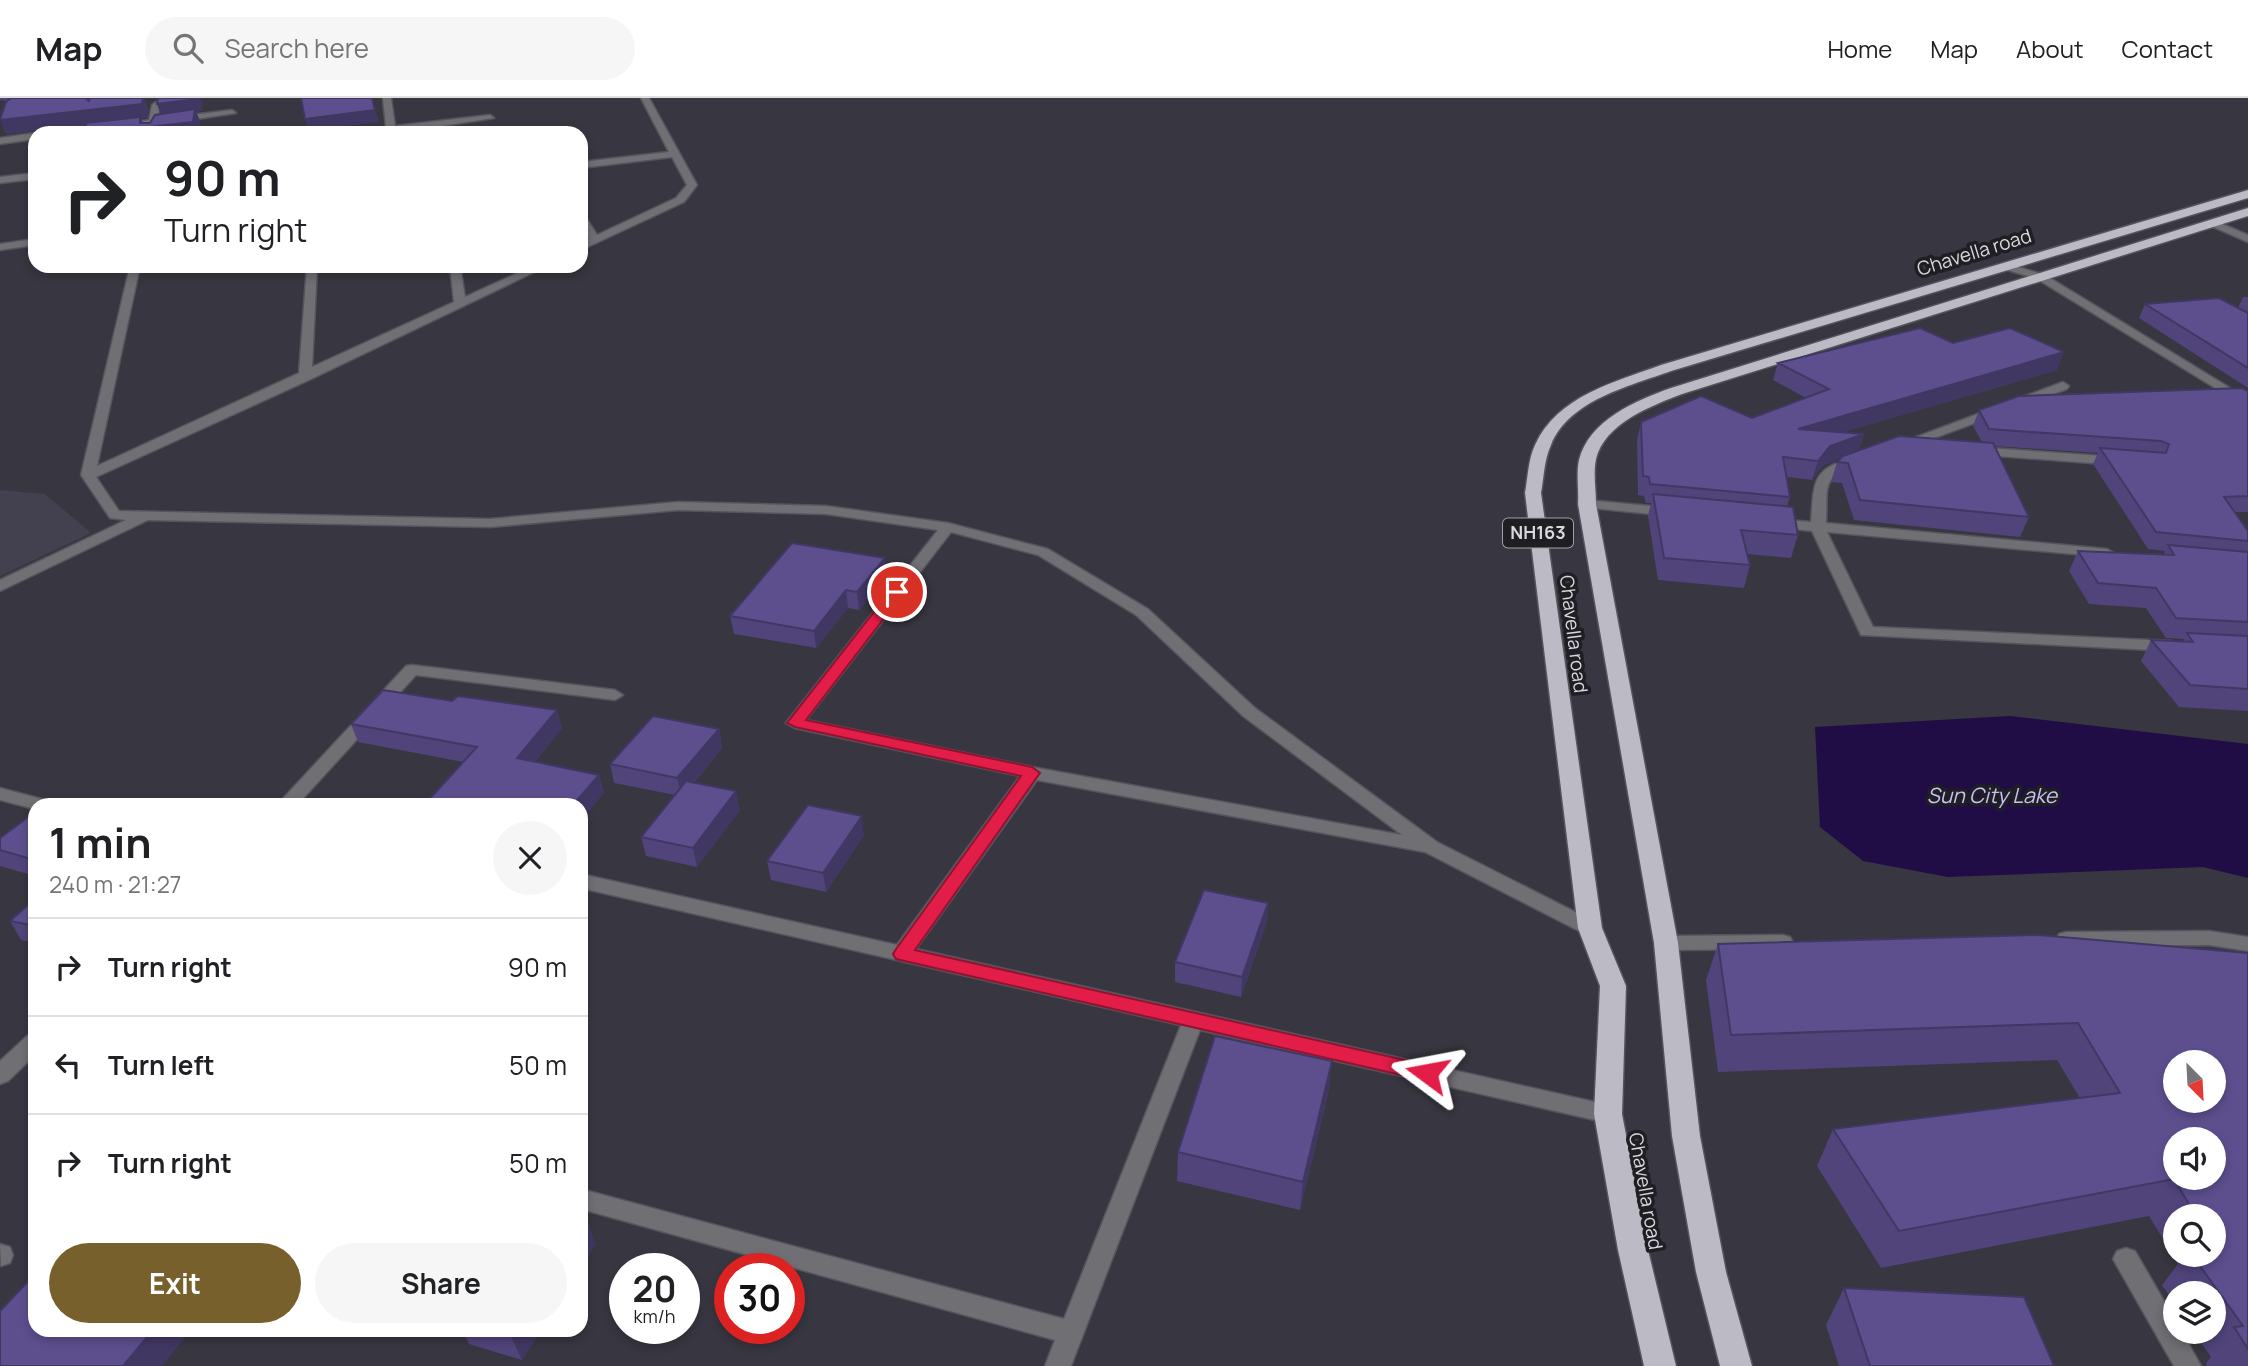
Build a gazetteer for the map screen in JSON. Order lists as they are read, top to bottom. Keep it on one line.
{"streets":{"highway":["Chavella road","NH163"]},"water":["Sun City Lake"],"north":"bottom right","page":{"header":"Map","search":"Search here","nav":["Home","Map","About","Contact"],"turn":["90 m","Turn right"],"heading":["1 min","240 m · 21:27"],"list":[{"name":"Turn right","value":"90 m"},{"name":"Turn left","value":"50 m"},{"name":"Turn right","value":"50 m"}],"buttons":["Exit","Share"],"speed":"20 km/h","limit":"30"}}
